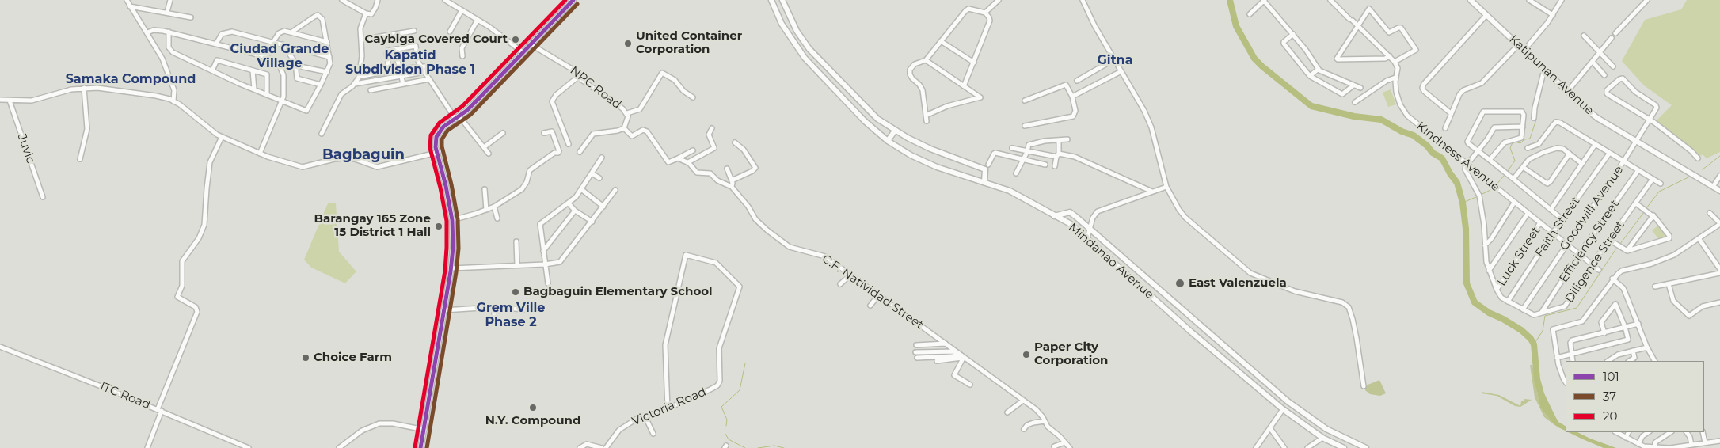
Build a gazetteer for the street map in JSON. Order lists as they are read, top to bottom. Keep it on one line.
{"streets":{"main road":["Katipunan Avenue","Mindanao Avenue"],"street":["NPC Road","Juvic","Kindness Avenue","Goodwill Avenue","Faith Street","Efficiency Street","Luck Street","Diligence Street","C.F. Natividad Street","ITC Road","Victoria Road"]},"crossings":[["Katipunan Avenue","Goodwill Avenue"],["Kindness Avenue","Goodwill Avenue"],["Kindness Avenue","Faith Street"],["Kindness Avenue","Efficiency Street"],["Kindness Avenue","Luck Street"],["Kindness Avenue","Diligence Street"],["Goodwill Avenue","Diligence Street"],["Faith Street","Diligence Street"],["Efficiency Street","Diligence Street"],["Luck Street","Diligence Street"]],"districts":["Ciudad Grande Village","Kapatid Subdivision Phase 1","Gitna","Samaka Compound","Bagbaguin","Grem Ville Phase 2"],"places":["Caybiga Covered Court","United Container Corporation","Barangay 165 Zone 15 District 1 Hall","East Valenzuela","Bagbaguin Elementary School","Paper City Corporation","Choice Farm","N.Y. Compound"],"lines":["transit line 101","transit line 20","transit line 37"],"legend":["101","37","20"]}
